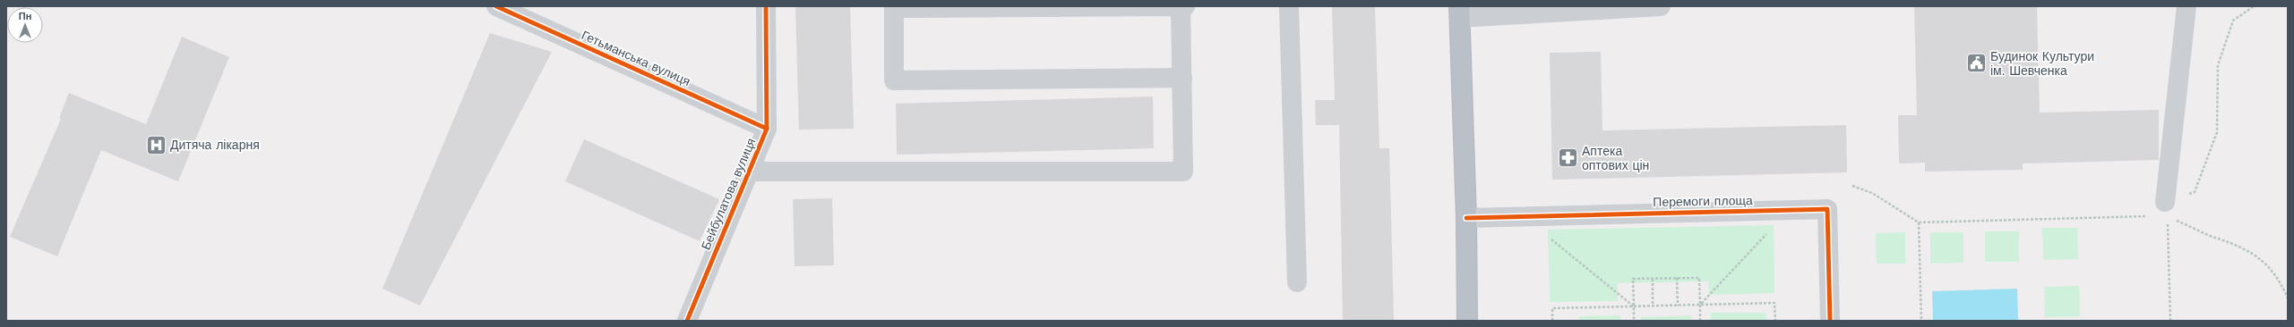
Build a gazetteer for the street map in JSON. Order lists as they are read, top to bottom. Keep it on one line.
{"streets":{"street":["Гетьманська вулиця","Бейбулатова вулиця","Перемоги площа"]},"crossings":[["Гетьманська вулиця","Бейбулатова вулиця"]],"places":{"public building":["Будинок Культури ім. Шевченка"],"hospital":["Дитяча лікарня"],"pharmacy":["Аптека оптових цін"]},"north":"top"}
